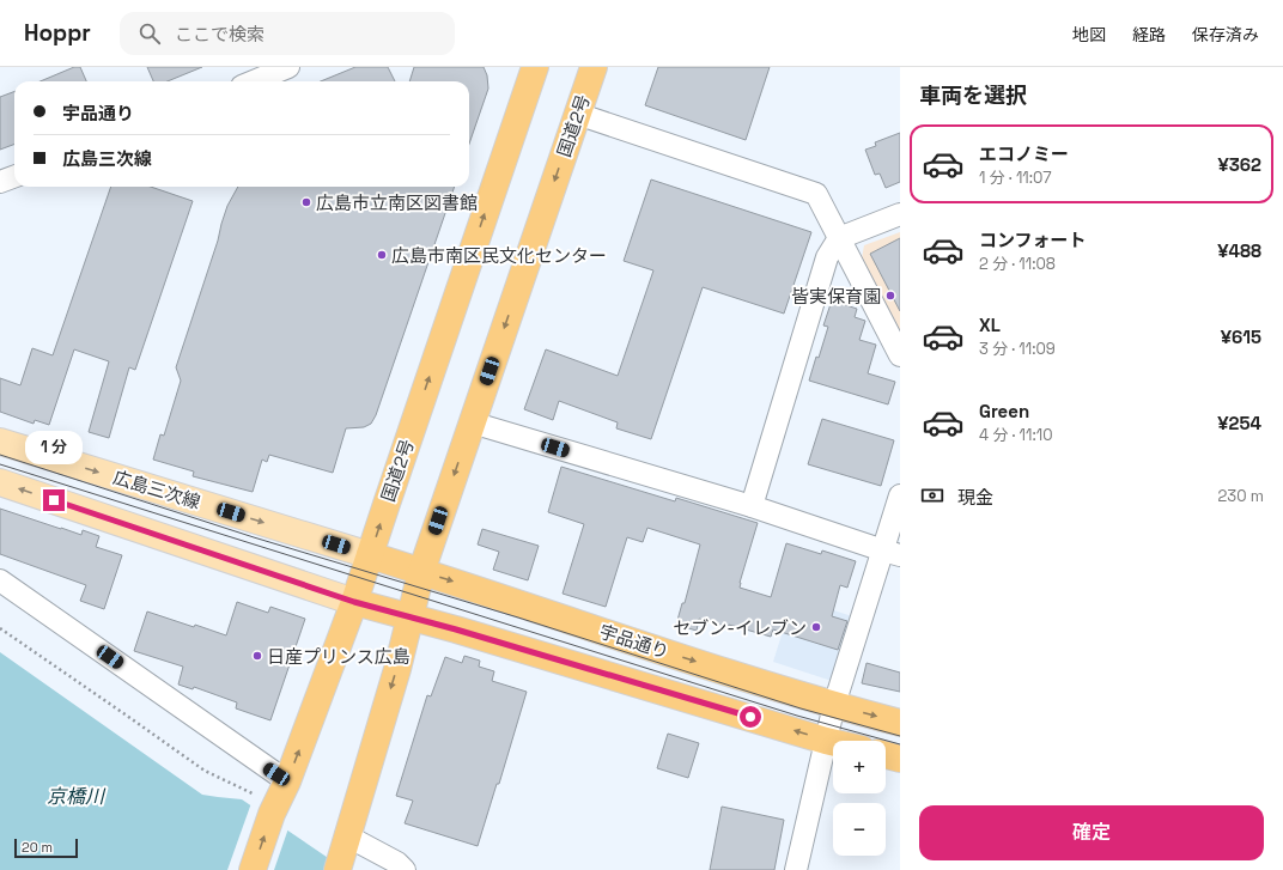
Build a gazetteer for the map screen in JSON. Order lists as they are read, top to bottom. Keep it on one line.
{"streets":{"highway":["国道2号","宇品通り"],"main road":["広島三次線"]},"crossings":[["国道2号","広島三次線"],["国道2号","宇品通り"],["広島三次線","宇品通り"]],"water":["京橋川"],"places":["広島市立南区図書館","広島市南区民文化センター","皆実保育園","セブン-イレブン","日産プリンス広島"],"scale_bar":"20 m","page":{"header":"Hoppr","search":"ここで検索","nav":["地図","経路","保存済み"],"heading":"車両を選択","banner":["宇品通り","広島三次線"],"list":[{"name":"エコノミー","note":"1 分 · 11:07","value":"¥362"},{"name":"コンフォート","note":"2 分 · 11:08","value":"¥488"},{"name":"XL","note":"3 分 · 11:09","value":"¥615"},{"name":"Green","note":"4 分 · 11:10","value":"¥254"}],"bubble":"1 分","pay":["現金","230 m"],"map_buttons":["+","−"],"buttons":"確定","scale":"20 m"}}
